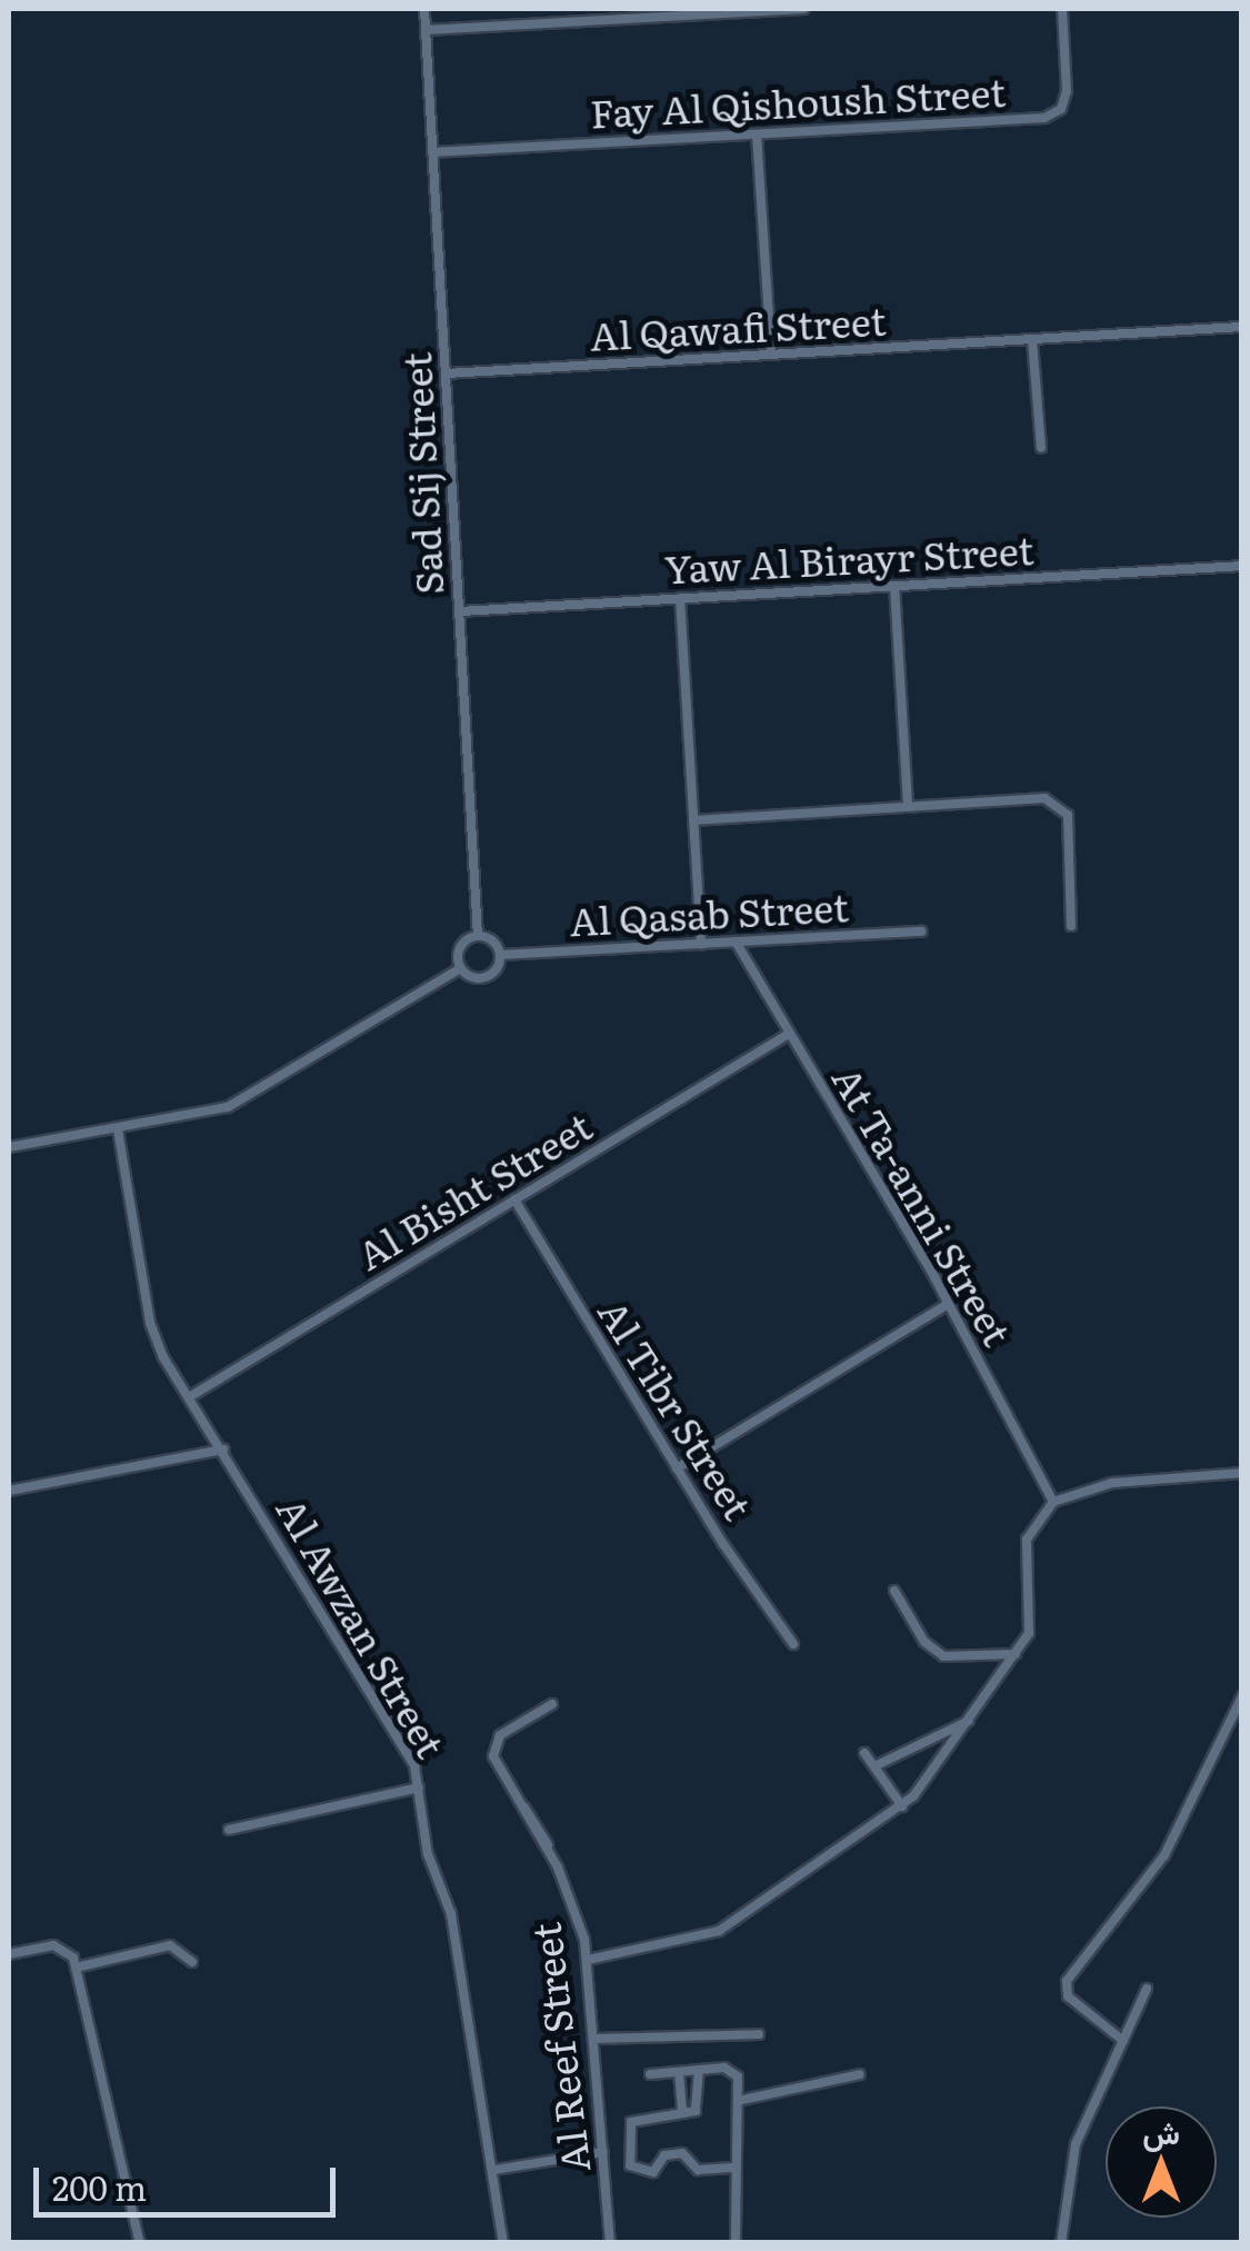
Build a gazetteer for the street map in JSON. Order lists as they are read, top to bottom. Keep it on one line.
{"streets":{"street":["Fay Al Qishoush Street","Al Qawafi Street","Sad Sij Street","Yaw Al Birayr Street","Al Qasab Street","Al Bisht Street","At Ta-anni Street","Al Tibr Street","Al Awzan Street","Al Reef Street"]},"crossings":[["Fay Al Qishoush Street","Sad Sij Street"],["Al Qawafi Street","Sad Sij Street"],["Sad Sij Street","Yaw Al Birayr Street"],["Sad Sij Street","Al Qasab Street"],["Al Qasab Street","At Ta-anni Street"],["Al Bisht Street","At Ta-anni Street"],["Al Bisht Street","Al Tibr Street"],["Al Bisht Street","Al Awzan Street"]],"scale_bar":"200 m","north":"top"}
